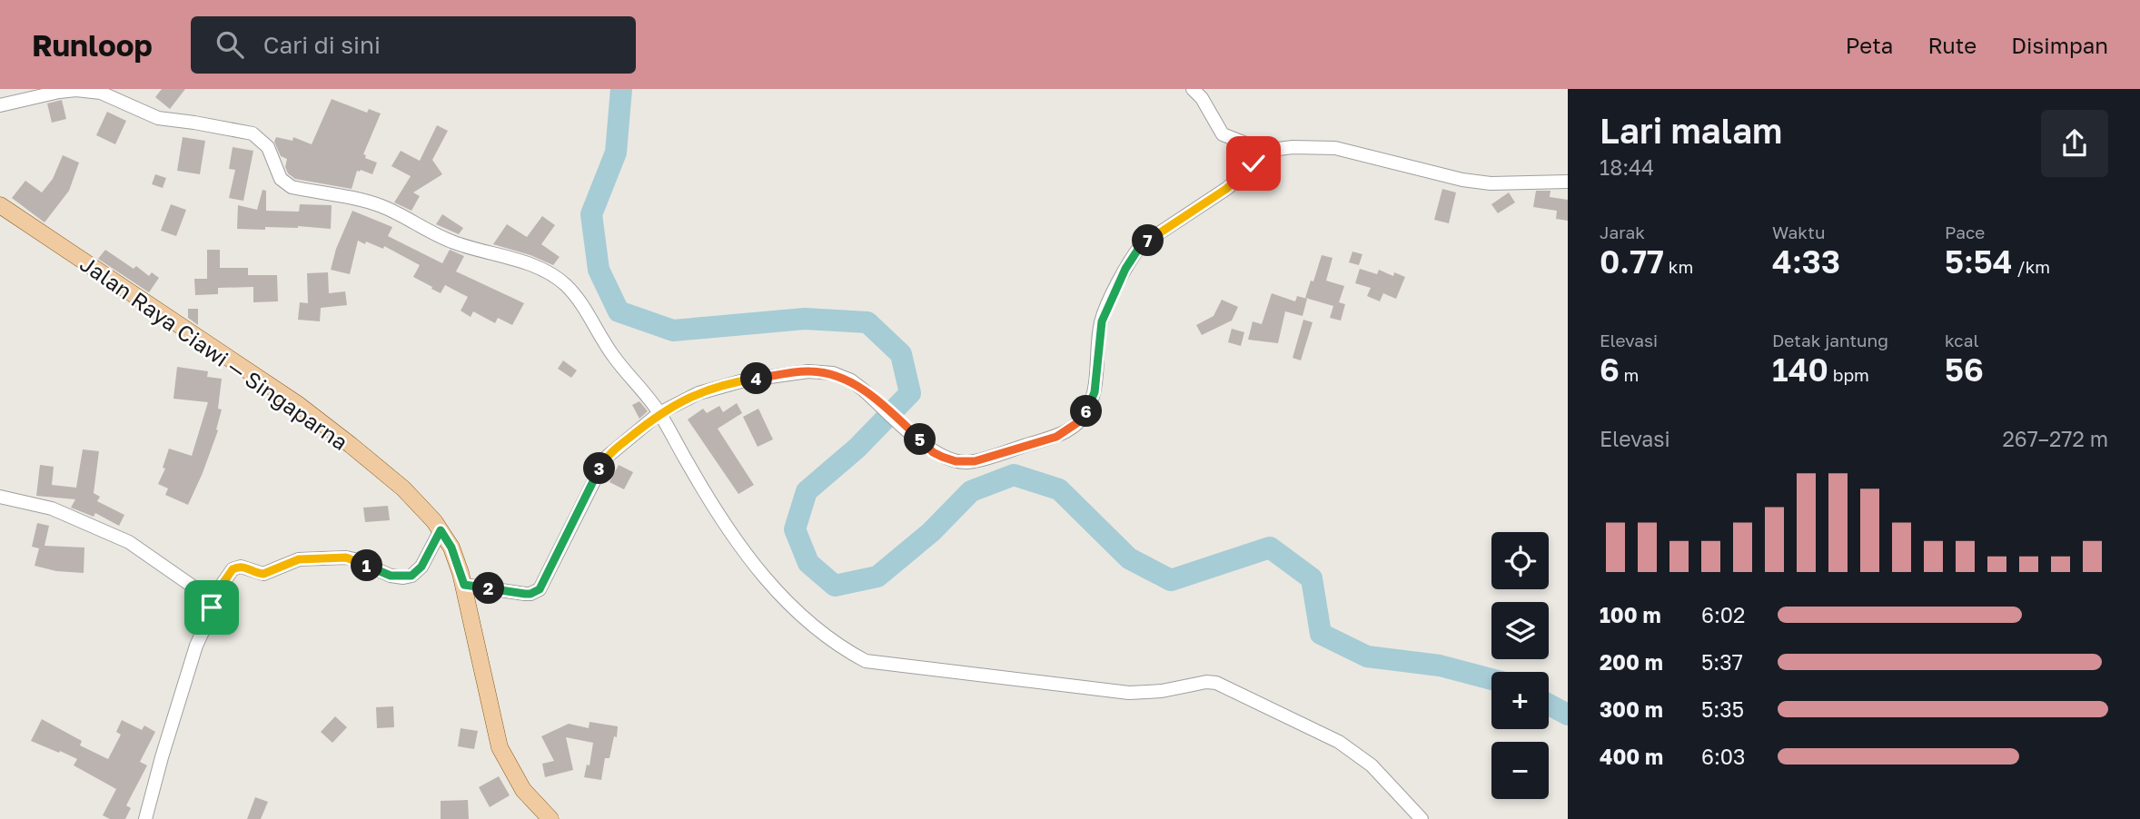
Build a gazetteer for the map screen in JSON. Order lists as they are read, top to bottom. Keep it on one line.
{"streets":{"main road":["Jalan Raya Ciawi — Singaparna"]},"page":{"header":"Runloop","search":"Cari di sini","nav":["Peta","Rute","Disimpan"],"heading":["Lari malam","18:44"],"stats":[["Jarak","0.77 km"],["Waktu","4:33"],["Pace","5:54 /km"],["Elevasi","6 m"],["Detak jantung","140 bpm"],["kcal","56"]],"pins":["7","4","6","5","3","1","2"],"chart":["Elevasi","267–272 m"],"map_buttons":["+","−"],"list":[{"name":"100 m","note":"6:02"},{"name":"200 m","note":"5:37"},{"name":"300 m","note":"5:35"},{"name":"400 m","note":"6:03"}]}}
